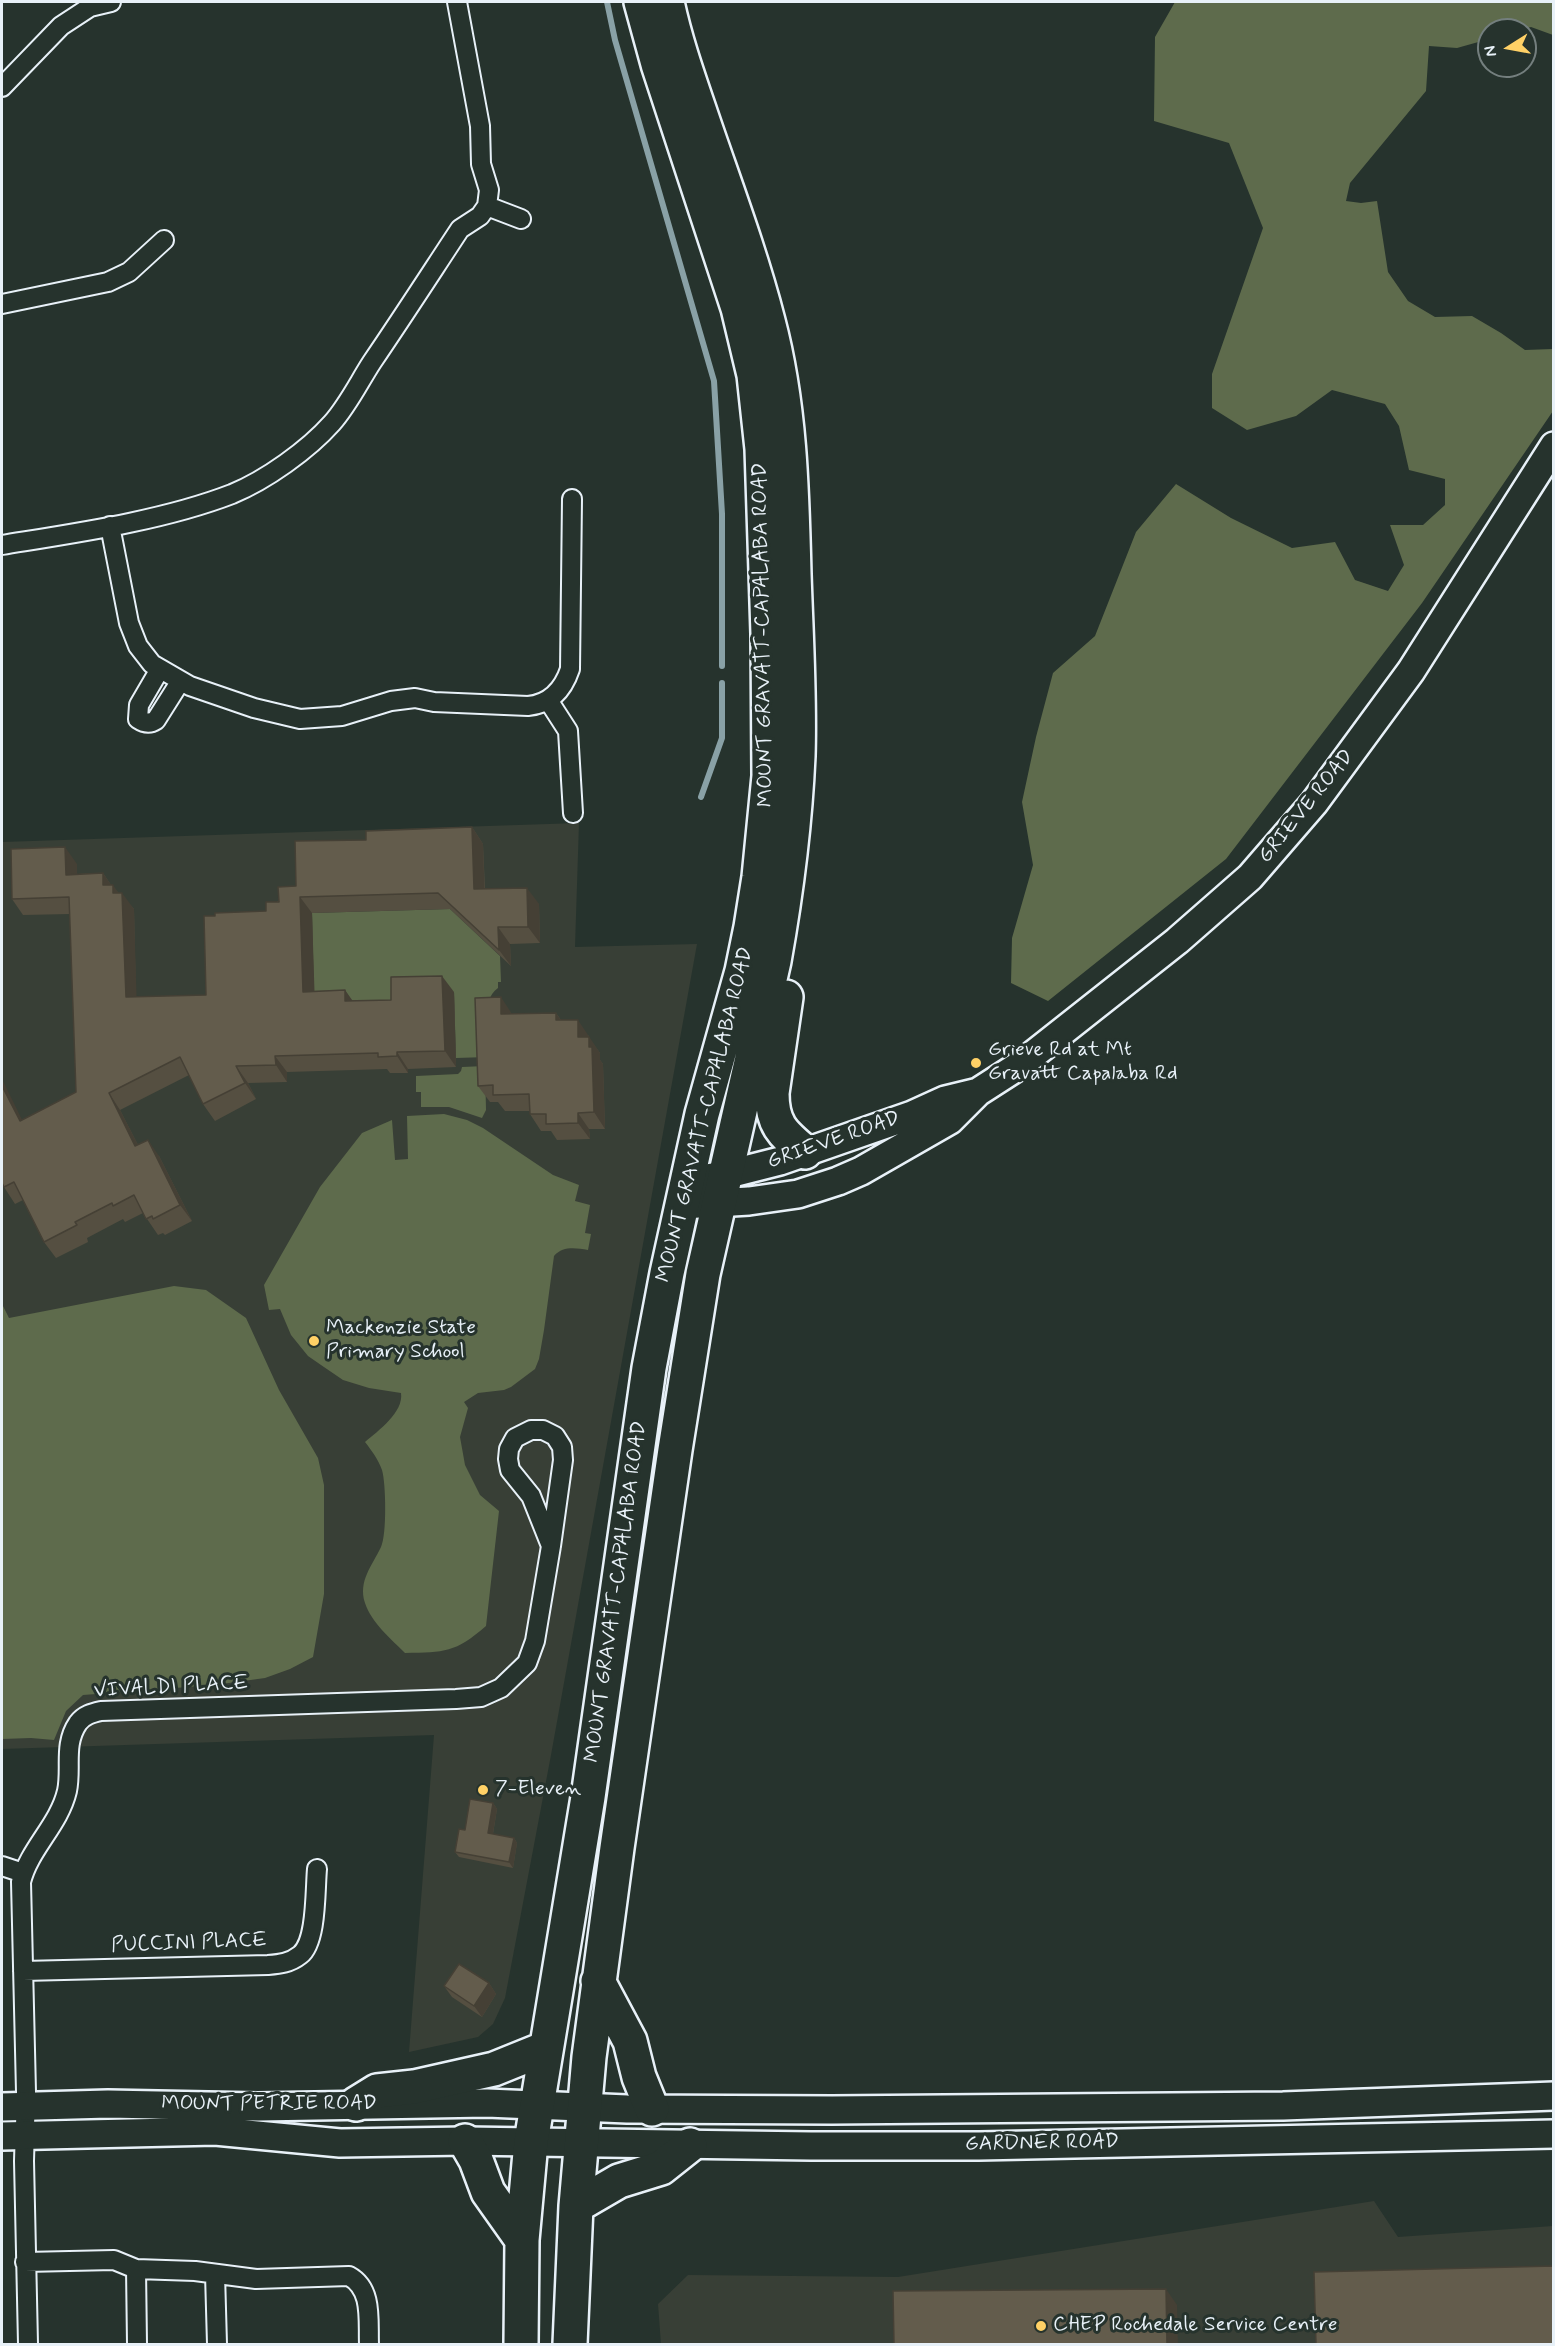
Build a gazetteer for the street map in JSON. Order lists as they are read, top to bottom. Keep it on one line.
{"streets":{"highway":["MOUNT GRAVATT-CAPALABA ROAD"],"street":["GRIEVE ROAD","VIVALDI PLACE","PUCCINI PLACE","MOUNT PETRIE ROAD","GARDNER ROAD"]},"crossings":[["MOUNT GRAVATT-CAPALABA ROAD","GRIEVE ROAD"],["MOUNT GRAVATT-CAPALABA ROAD","MOUNT PETRIE ROAD"],["MOUNT GRAVATT-CAPALABA ROAD","GARDNER ROAD"],["VIVALDI PLACE","PUCCINI PLACE"],["VIVALDI PLACE","MOUNT PETRIE ROAD"],["MOUNT PETRIE ROAD","GARDNER ROAD"]],"places":["Grieve Rd at Mt Gravatt Capalaba Rd","Mackenzie State Primary School","7-Eleven","CHEP Rochedale Service Centre"],"north":"left"}
